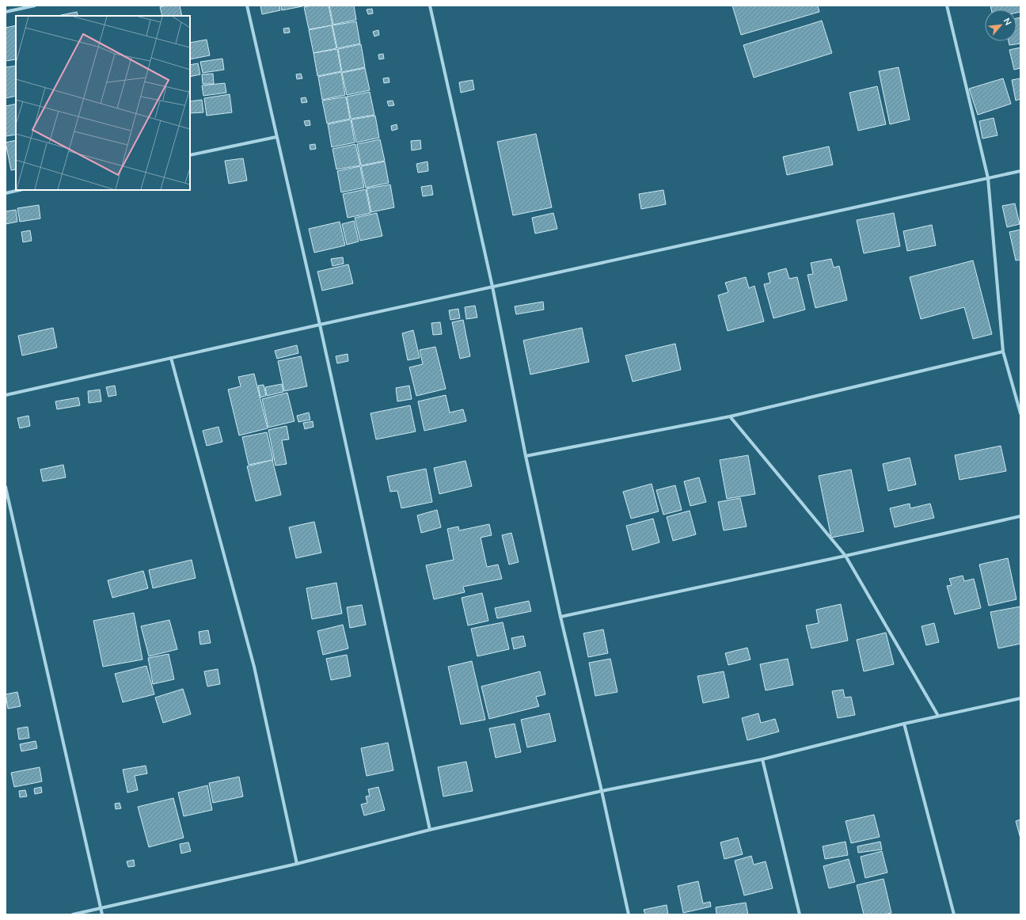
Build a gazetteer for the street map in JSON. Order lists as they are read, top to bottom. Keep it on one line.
{"north":"top right"}
